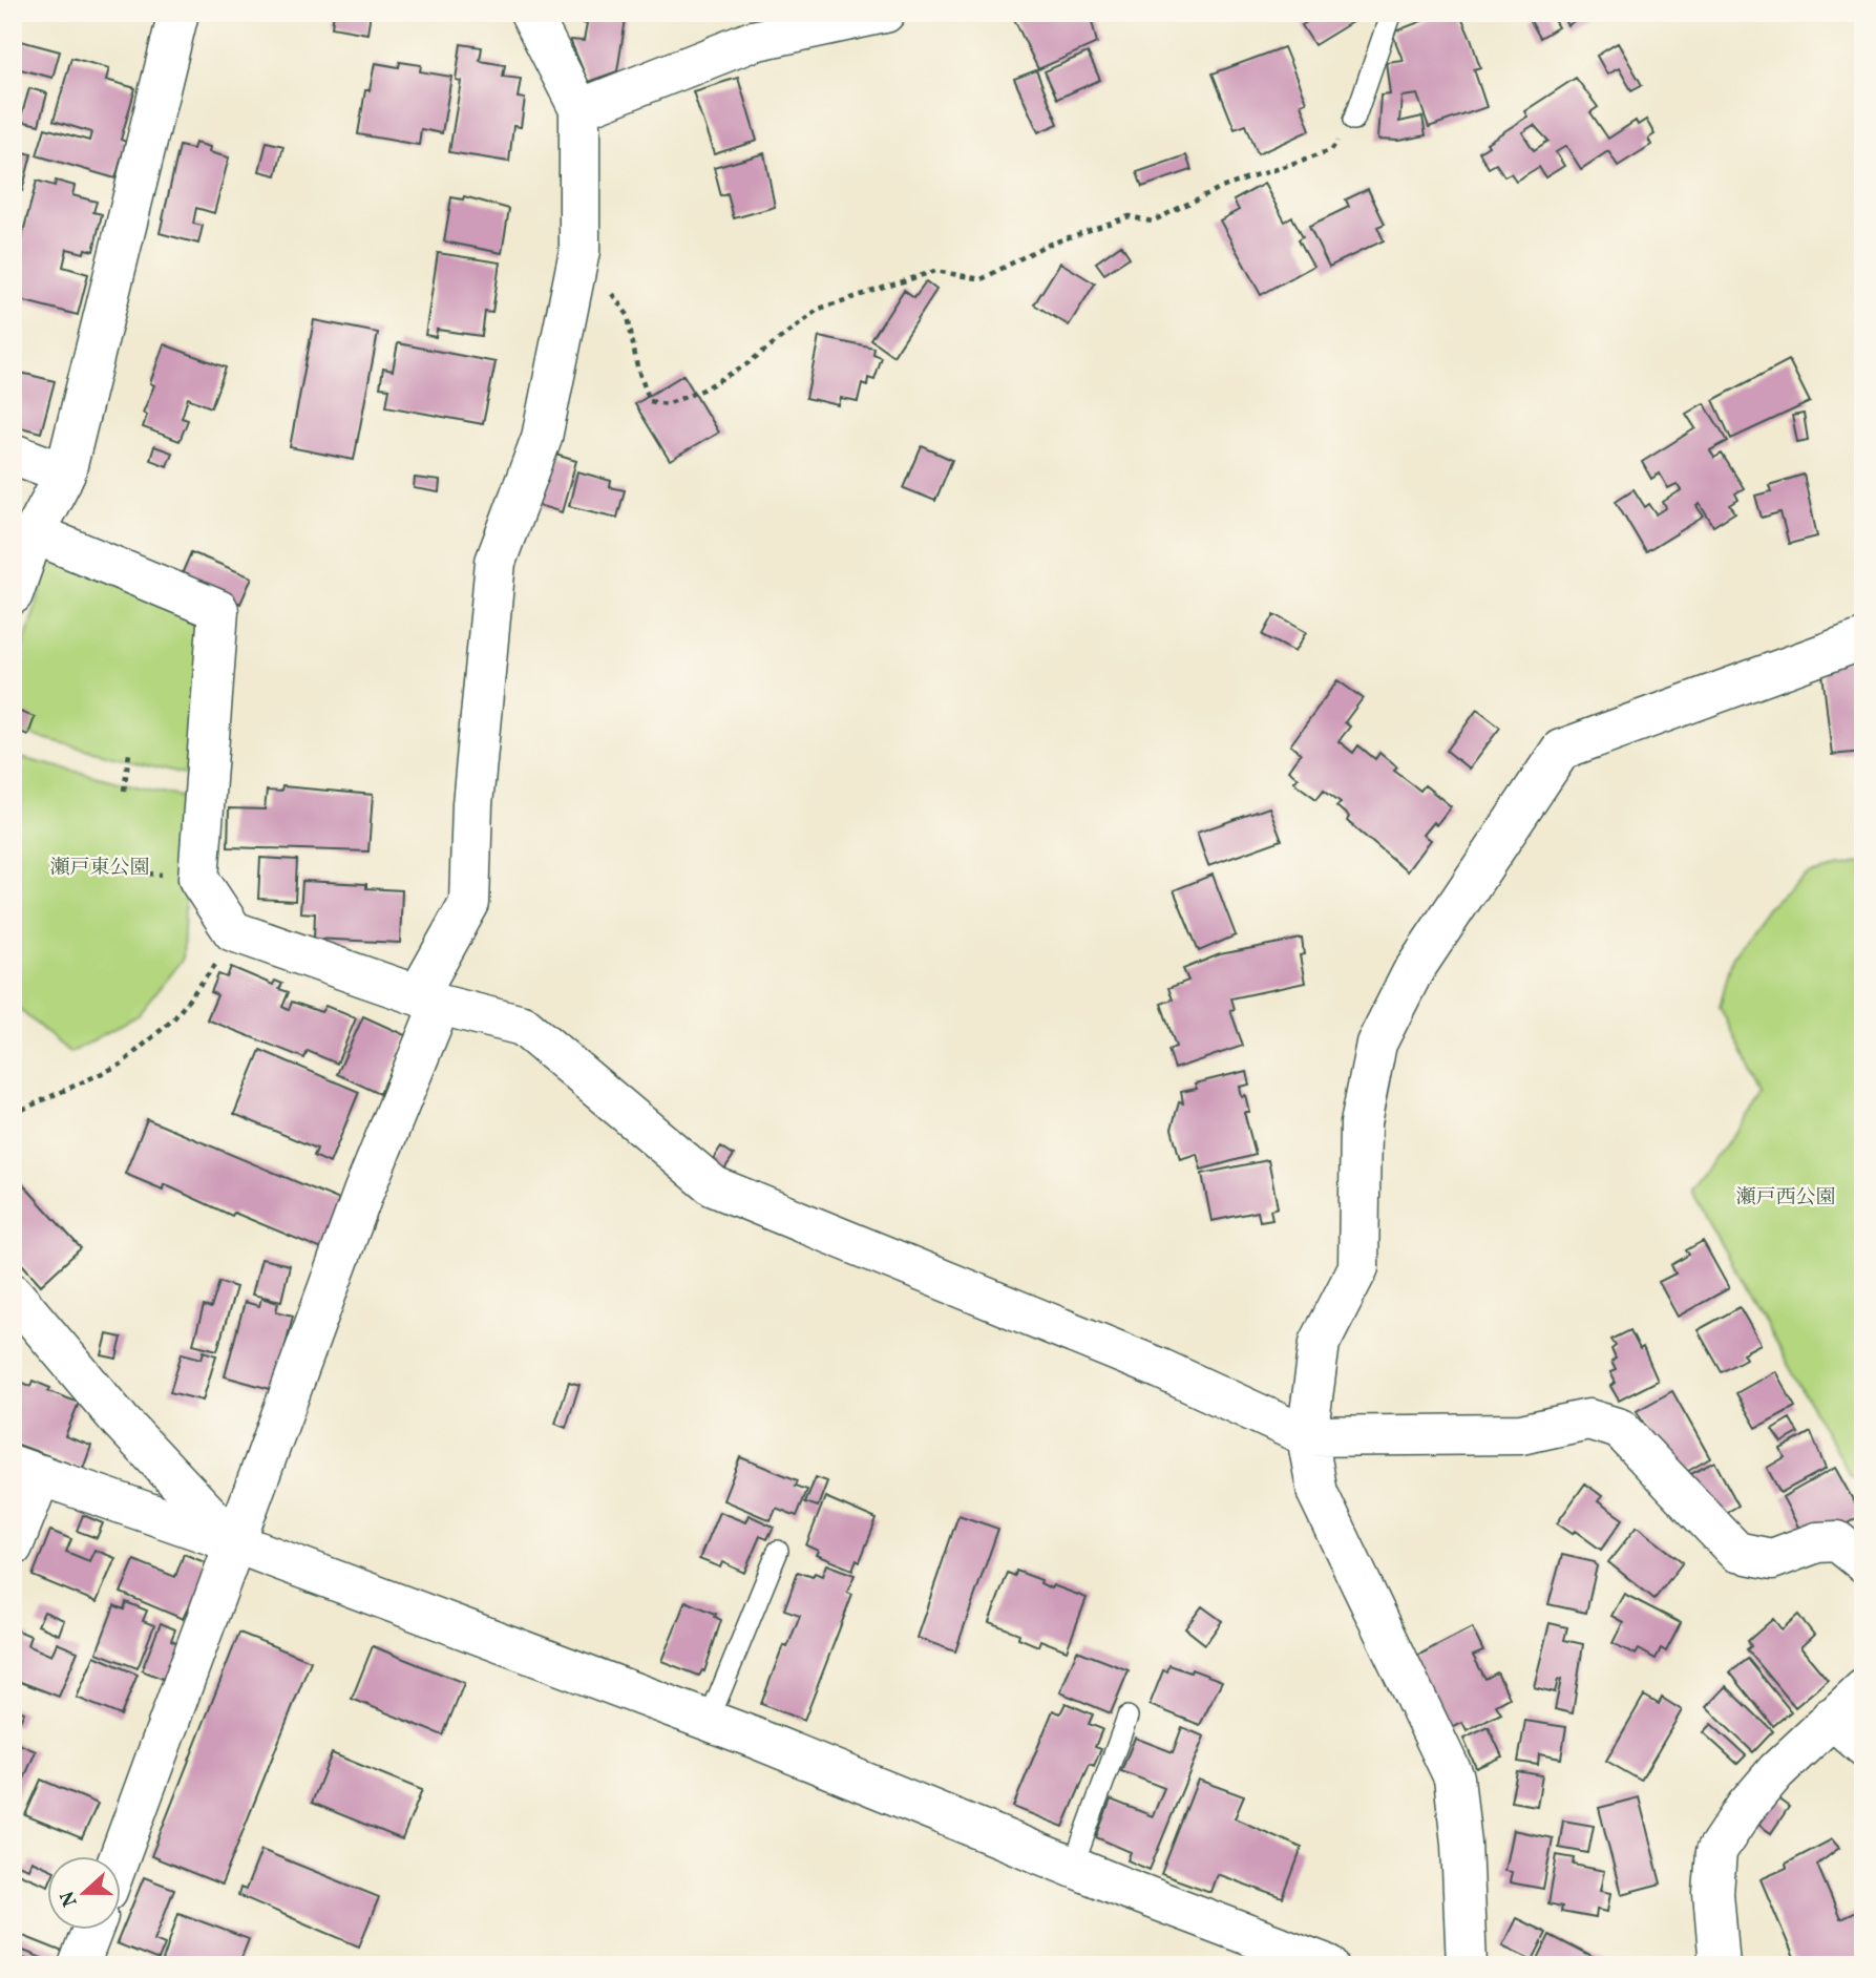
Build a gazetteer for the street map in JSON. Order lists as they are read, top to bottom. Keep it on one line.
{"parks":["瀬戸東公園","瀬戸西公園"],"north":"left"}
